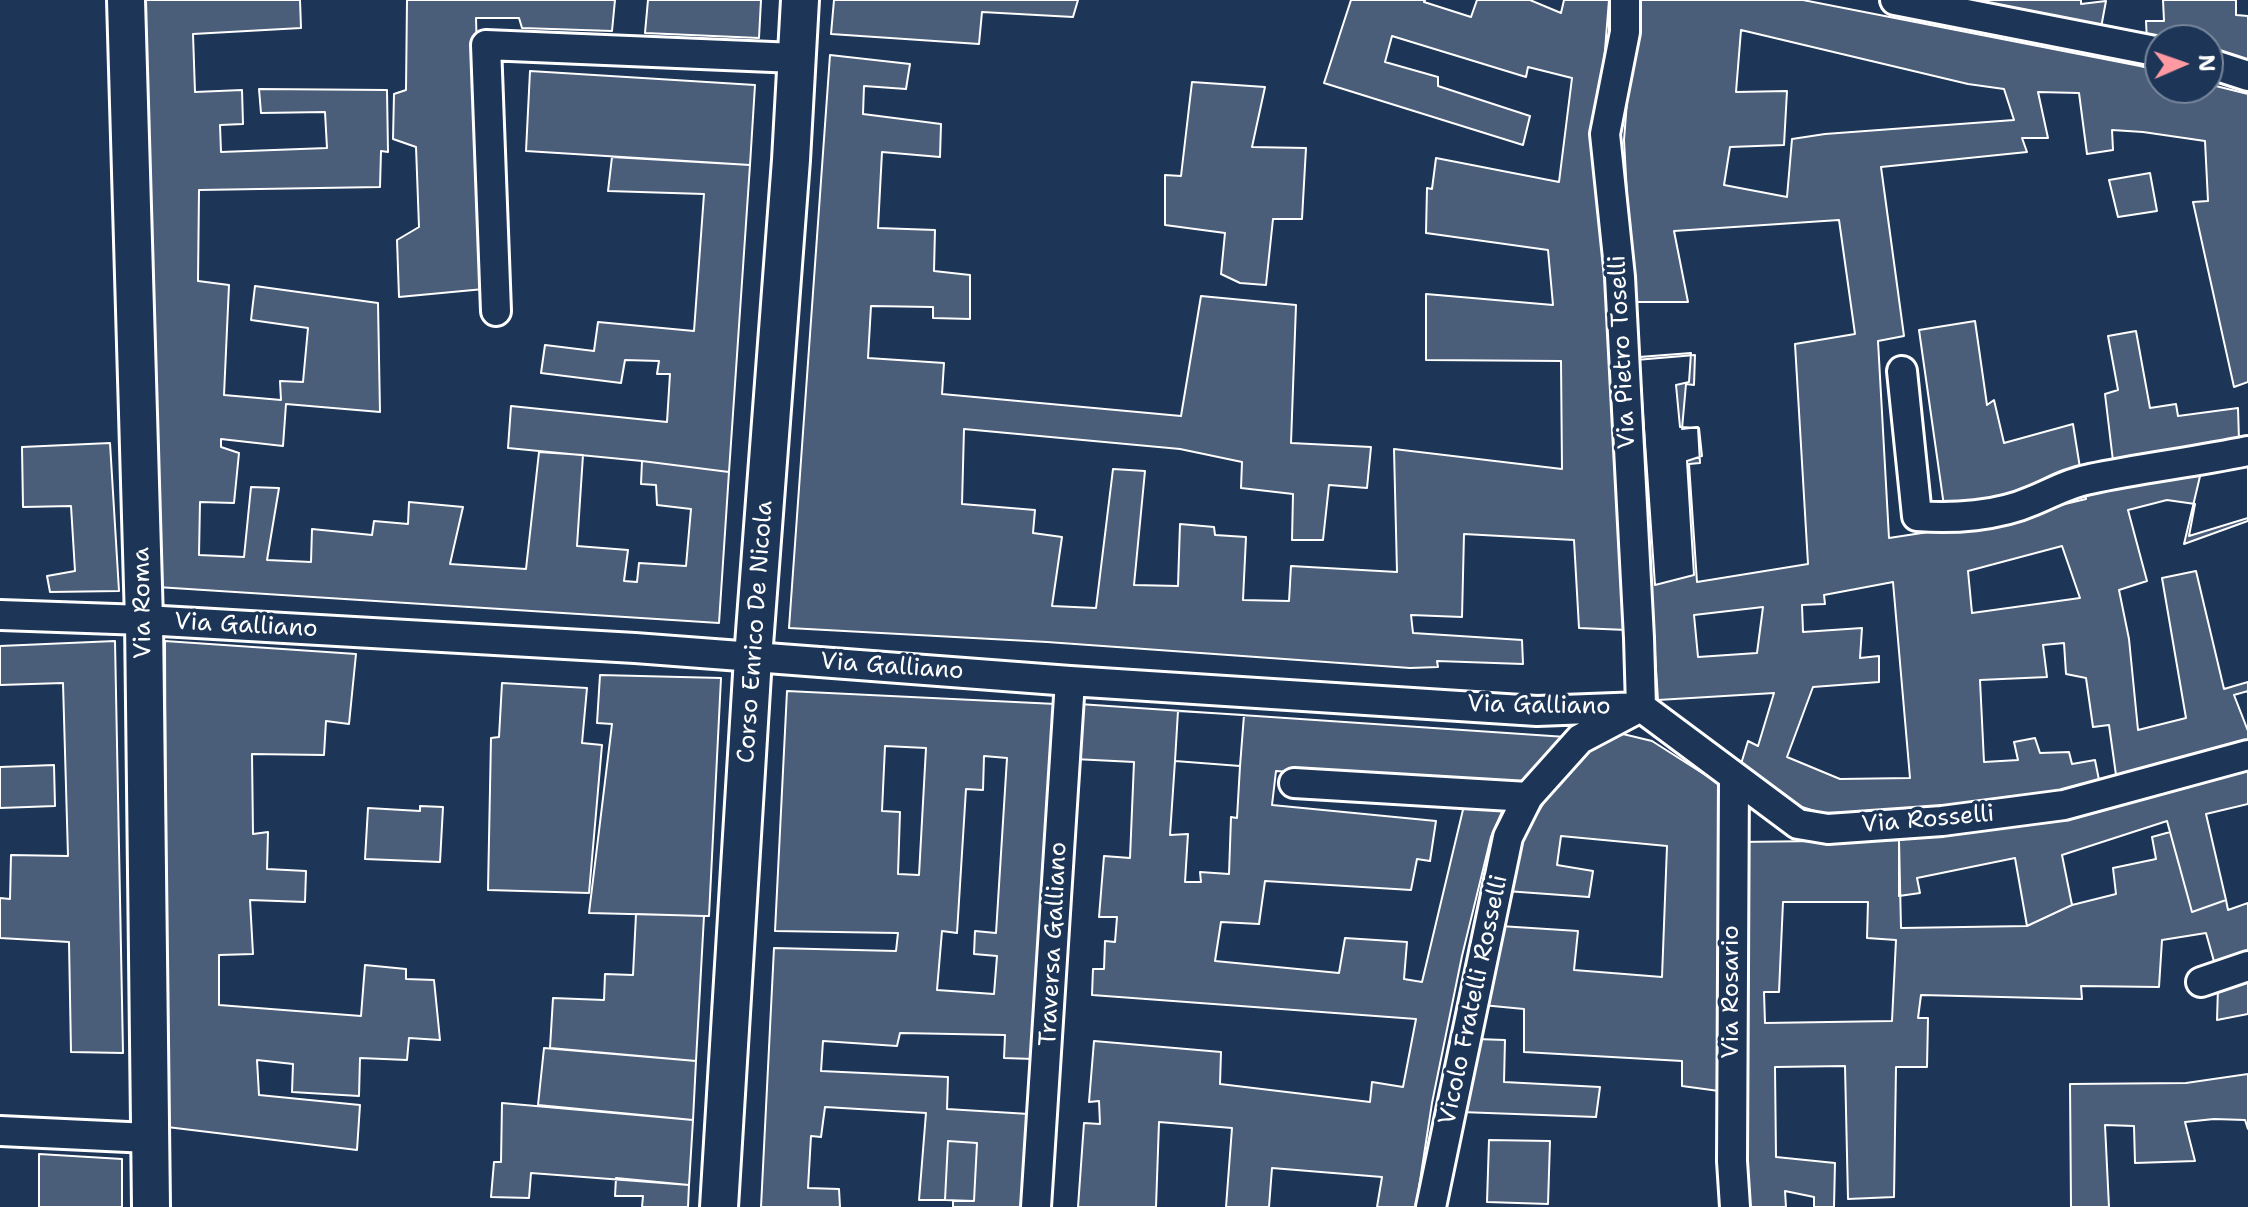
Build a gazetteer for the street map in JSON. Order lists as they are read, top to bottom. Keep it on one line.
{"streets":{"street":["Via Pietro Toselli","Via Roma","Via Galliano","Corso Enrico De Nicola","Via Rosselli","Traversa Galliano","Via Rosario","Vicolo Fratelli Rosselli"]},"crossings":[["Via Pietro Toselli","Via Galliano"],["Via Pietro Toselli","Via Rosselli"],["Via Pietro Toselli","Vicolo Fratelli Rosselli"],["Via Roma","Via Galliano"],["Via Galliano","Corso Enrico De Nicola"],["Via Galliano","Via Rosselli"],["Via Galliano","Traversa Galliano"],["Via Galliano","Vicolo Fratelli Rosselli"],["Via Rosselli","Via Rosario"],["Via Rosselli","Vicolo Fratelli Rosselli"]],"north":"right"}
